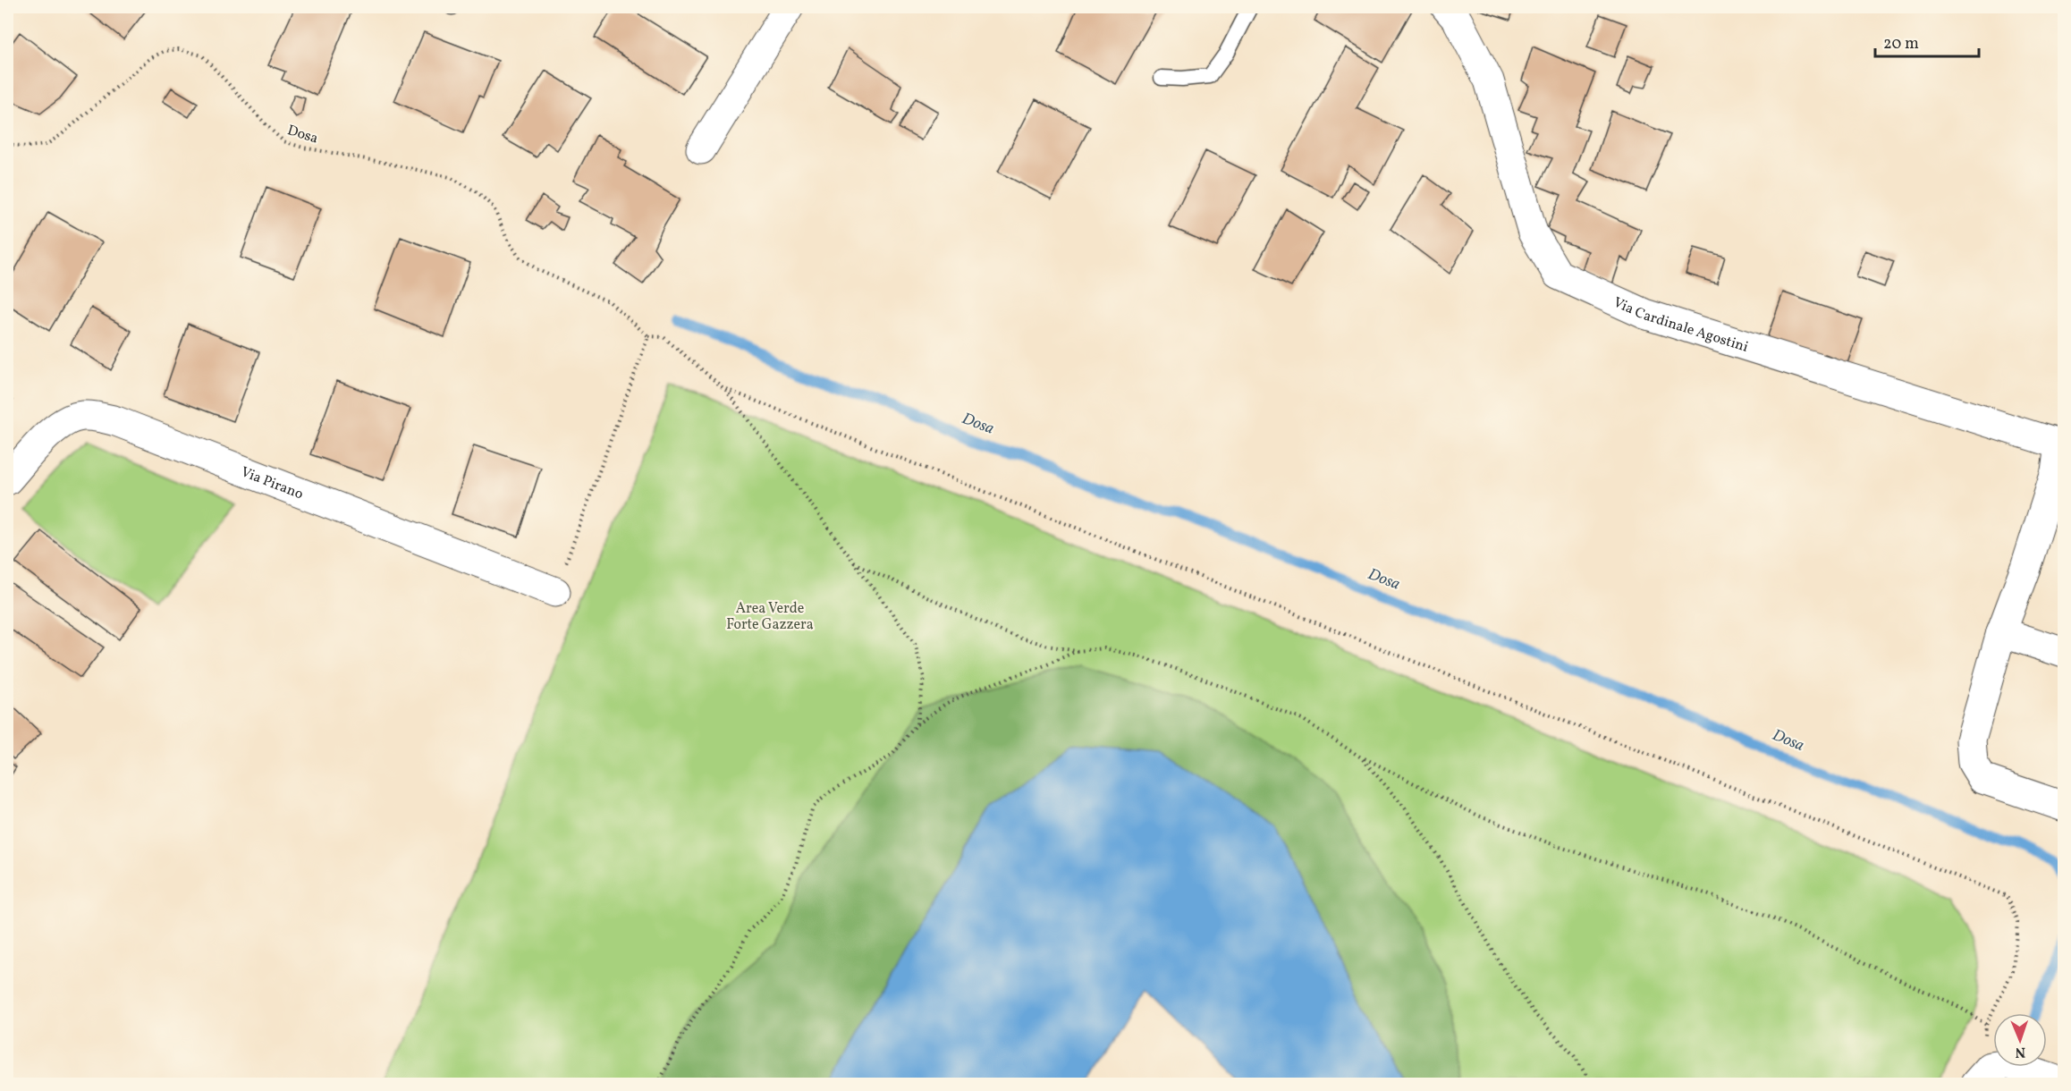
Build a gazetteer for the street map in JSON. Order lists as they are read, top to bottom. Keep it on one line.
{"streets":{"street":["Via Cardinale Agostini","Via Pirano"],"path":["Dosa"]},"water":["Dosa"],"parks":["Area Verde Forte Gazzera"],"scale_bar":"20 m","north":"bottom"}
